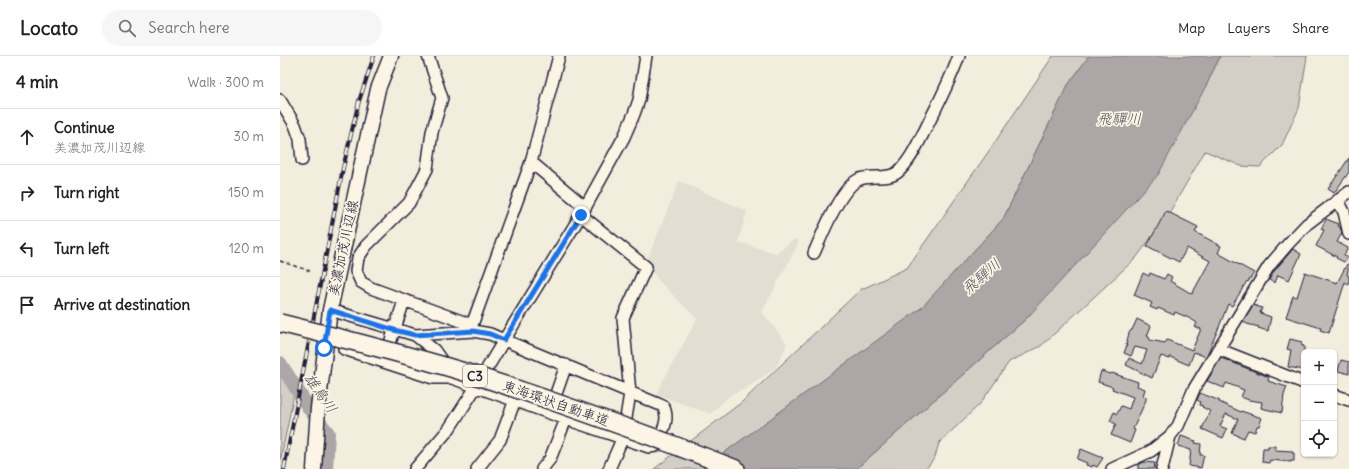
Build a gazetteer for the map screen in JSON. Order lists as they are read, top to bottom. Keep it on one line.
{"streets":{"highway":["C3","東海環状自動車道"],"main road":["美濃加茂川辺線"]},"water":["飛驒川","飛騨川","雄鳥川"],"page":{"header":"Locato","search":"Search here","nav":["Map","Layers","Share"],"heading":["4 min","Walk · 300 m"],"list":[["Continue","美濃加茂川辺線","30 m"],["Turn right","150 m"],["Turn left","120 m"],"Arrive at destination"],"map_buttons":["+","−"]}}
